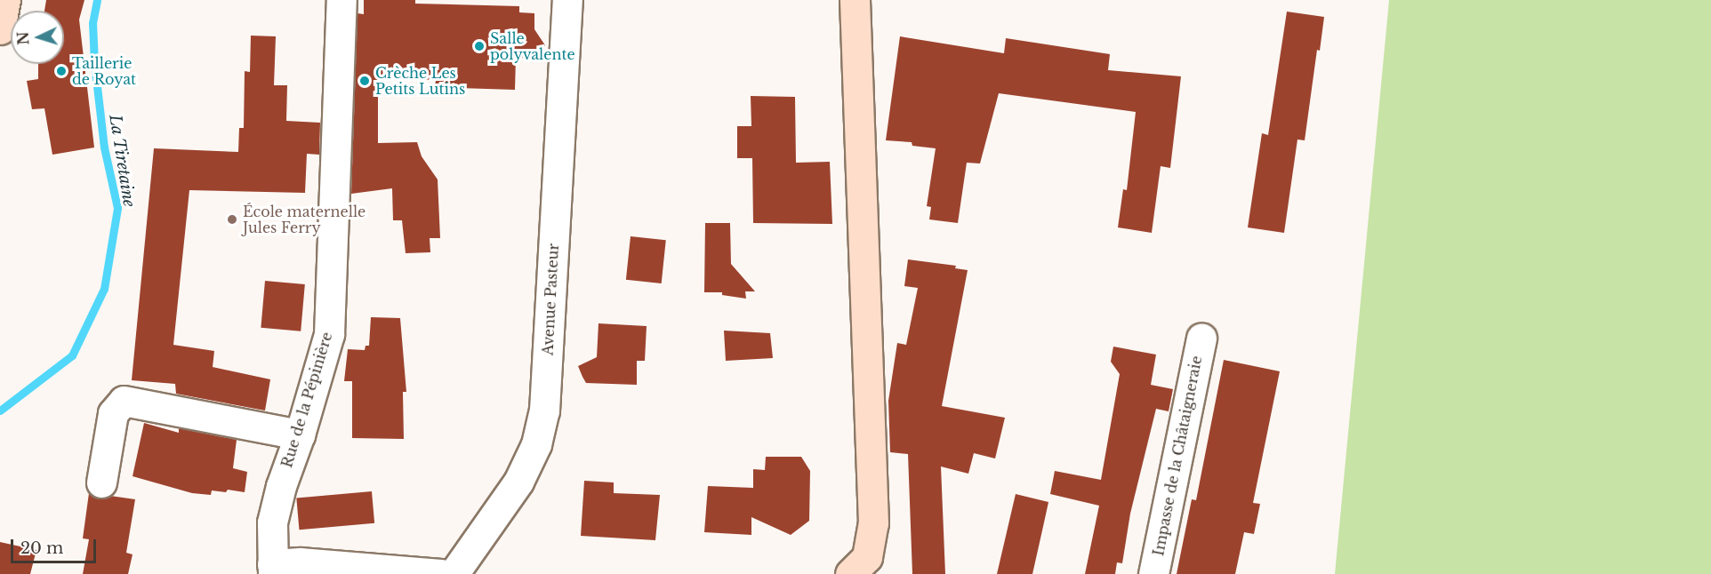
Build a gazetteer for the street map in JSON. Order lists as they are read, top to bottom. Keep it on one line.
{"streets":{"street":["Avenue Pasteur","Rue de la Pépinière","Impasse de la Châtaigneraie"]},"water":["La Tiretaine"],"places":["Salle polyvalente","Taillerie de Royat","Crèche Les Petits Lutins","École maternelle Jules Ferry"],"scale_bar":"20 m","north":"left"}
